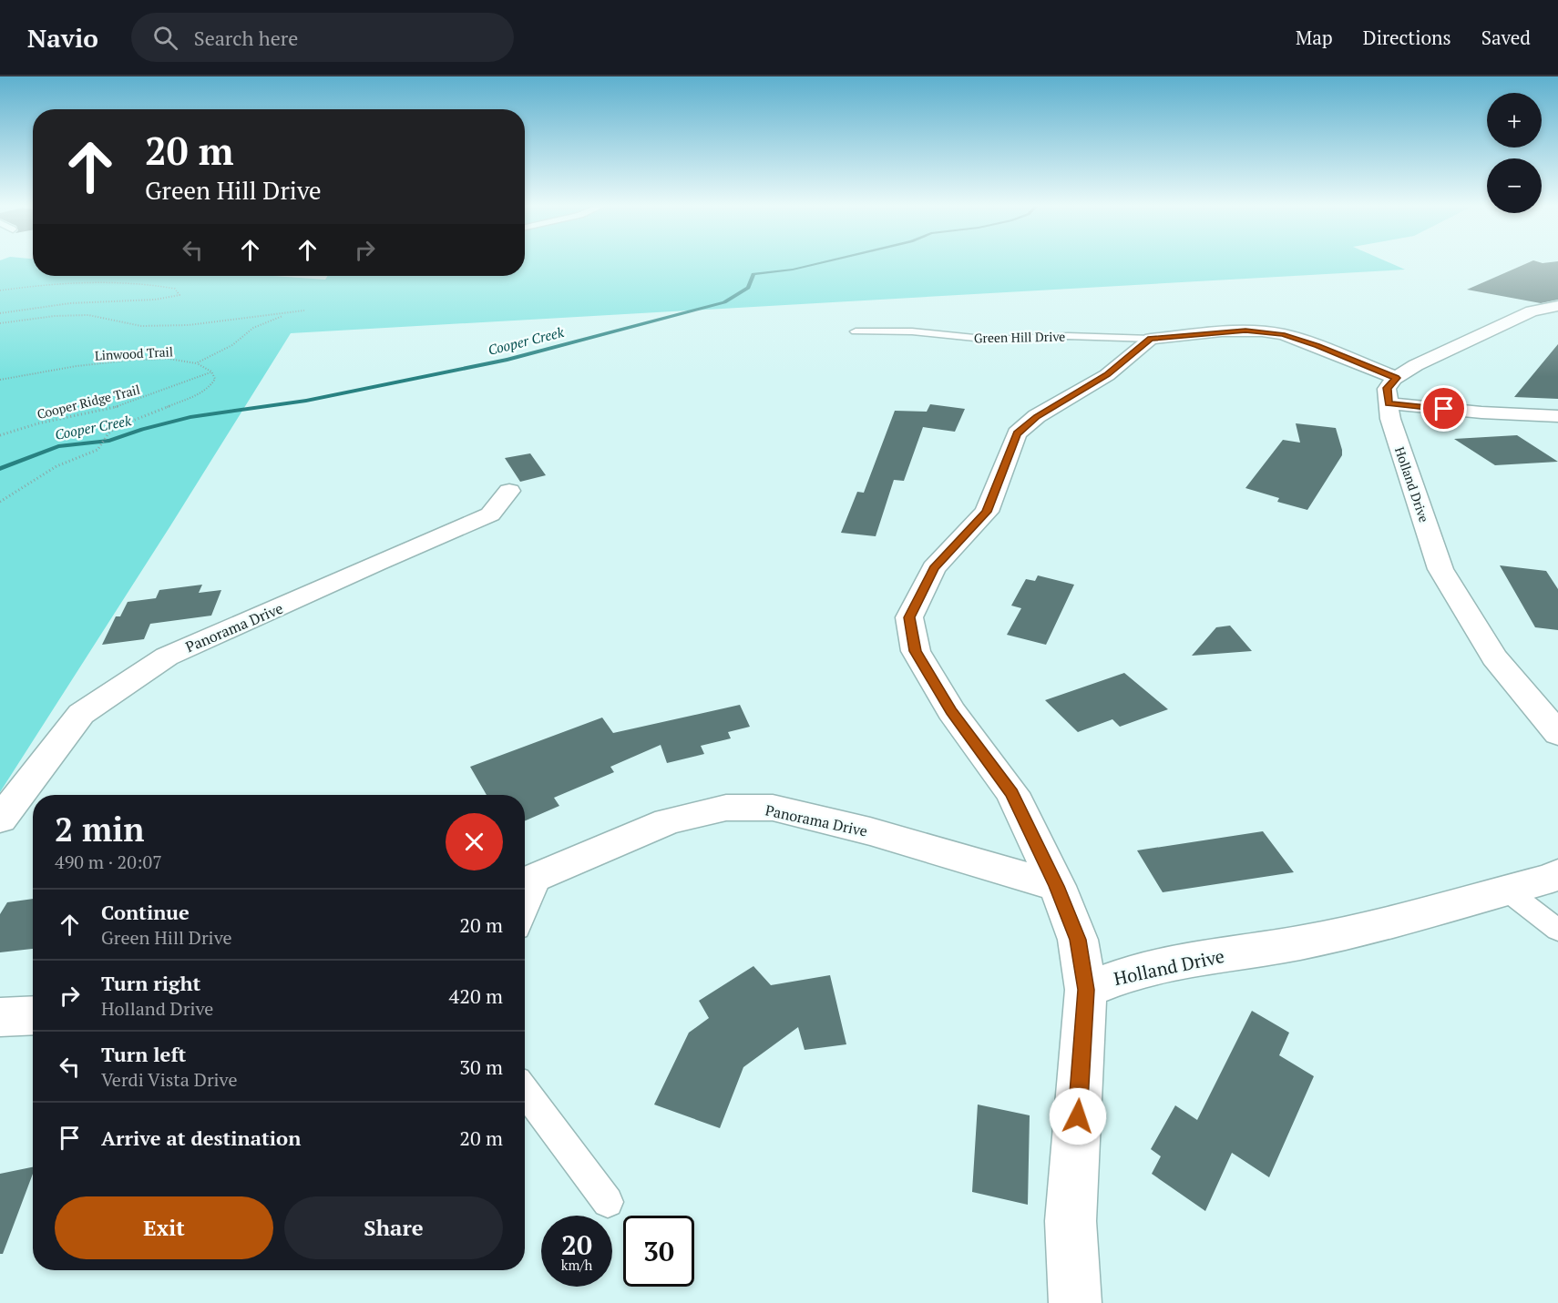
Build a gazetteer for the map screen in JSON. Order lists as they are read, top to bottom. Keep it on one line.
{"streets":{"street":["Green Hill Drive","Holland Drive","Panorama Drive"],"path":["Linwood Trail","Cooper Ridge Trail"]},"crossings":[["Green Hill Drive","Holland Drive"]],"water":["Cooper Creek"],"page":{"header":"Navio","search":"Search here","nav":["Map","Directions","Saved"],"map_buttons":["+","−"],"turn":["20 m","Green Hill Drive"],"heading":["2 min","490 m · 20:07"],"list":[{"name":"Continue","note":"Green Hill Drive","value":"20 m"},{"name":"Turn right","note":"Holland Drive","value":"420 m"},{"name":"Turn left","note":"Verdi Vista Drive","value":"30 m"},{"name":"Arrive at destination","value":"20 m"}],"buttons":["Exit","Share"],"speed":"20 km/h","limit":"30"}}
